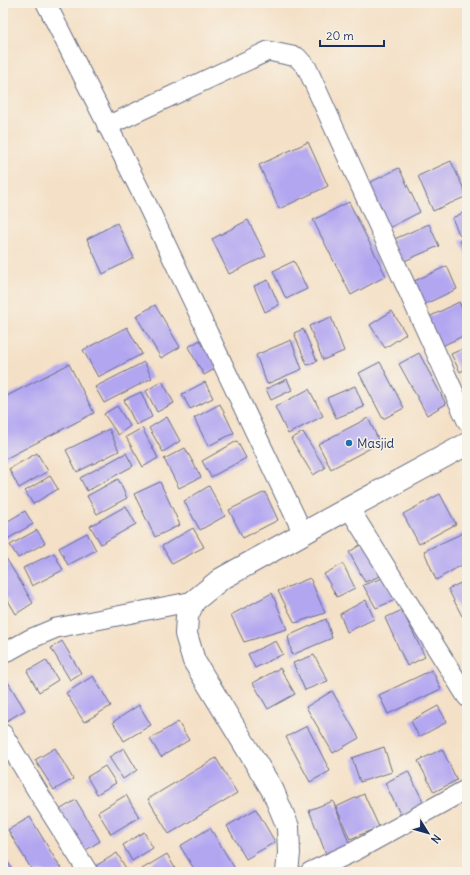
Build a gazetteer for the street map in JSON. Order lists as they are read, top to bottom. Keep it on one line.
{"places":["Masjid"],"scale_bar":"20 m","north":"bottom right"}
